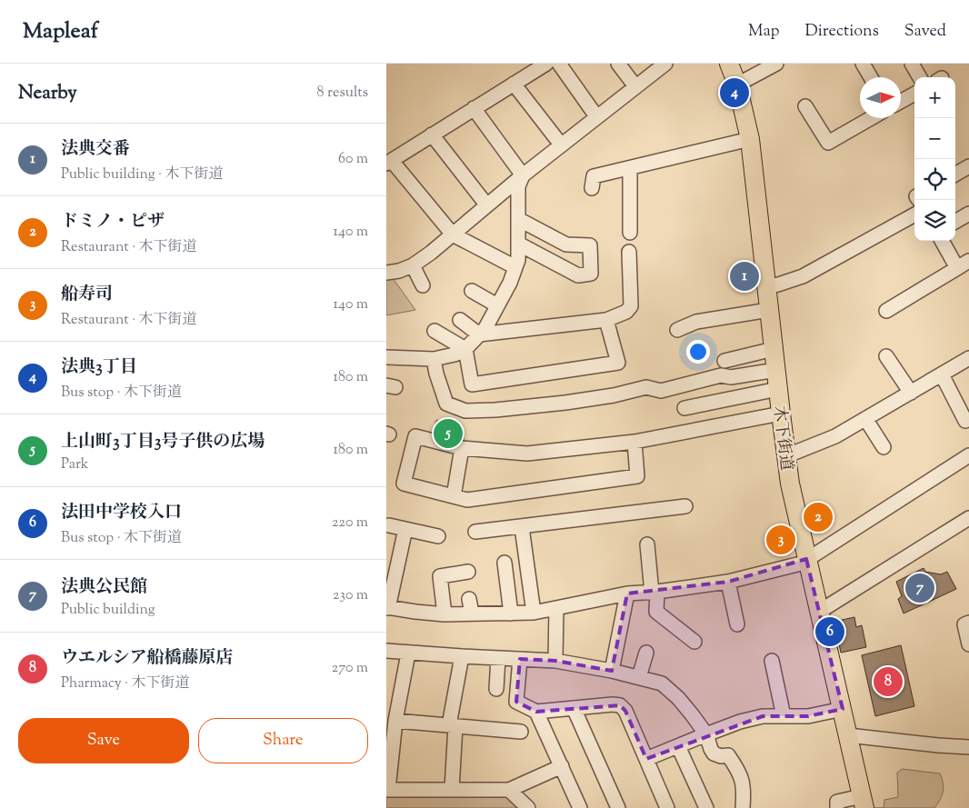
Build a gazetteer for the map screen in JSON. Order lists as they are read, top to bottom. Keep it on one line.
{"streets":{"main road":["木下街道"]},"north":"right","page":{"header":"Mapleaf","nav":["Map","Directions","Saved"],"heading":["Nearby","8 results"],"pins":["4","1","5","2","3","7","6","8"],"map_buttons":["+","−"],"list":[{"mark":"1","name":"法典交番","note":"Public building · 木下街道","value":"60 m"},{"mark":"2","name":"ドミノ・ピザ","note":"Restaurant · 木下街道","value":"140 m"},{"mark":"3","name":"船寿司","note":"Restaurant · 木下街道","value":"140 m"},{"mark":"4","name":"法典3丁目","note":"Bus stop · 木下街道","value":"180 m"},{"mark":"5","name":"上山町3丁目3号子供の広場","note":"Park","value":"180 m"},{"mark":"6","name":"法田中学校入口","note":"Bus stop · 木下街道","value":"220 m"},{"mark":"7","name":"法典公民館","note":"Public building","value":"230 m"},{"mark":"8","name":"ウエルシア船橋藤原店","note":"Pharmacy · 木下街道","value":"270 m"}],"buttons":["Save","Share"]}}
